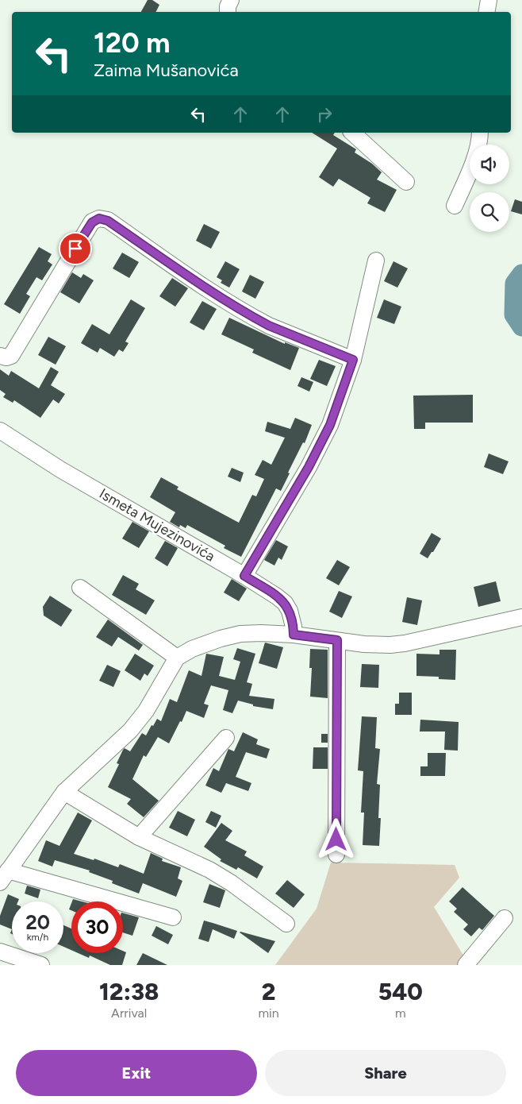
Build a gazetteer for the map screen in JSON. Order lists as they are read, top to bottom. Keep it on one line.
{"streets":{"street":["Ismeta Mujezinovića"]},"page":{"turn":["120 m","Zaima Mušanovića"],"speed":"20 km/h","limit":"30","eta":["12:38","Arrival","2","min","540","m"],"buttons":["Exit","Share"]}}
